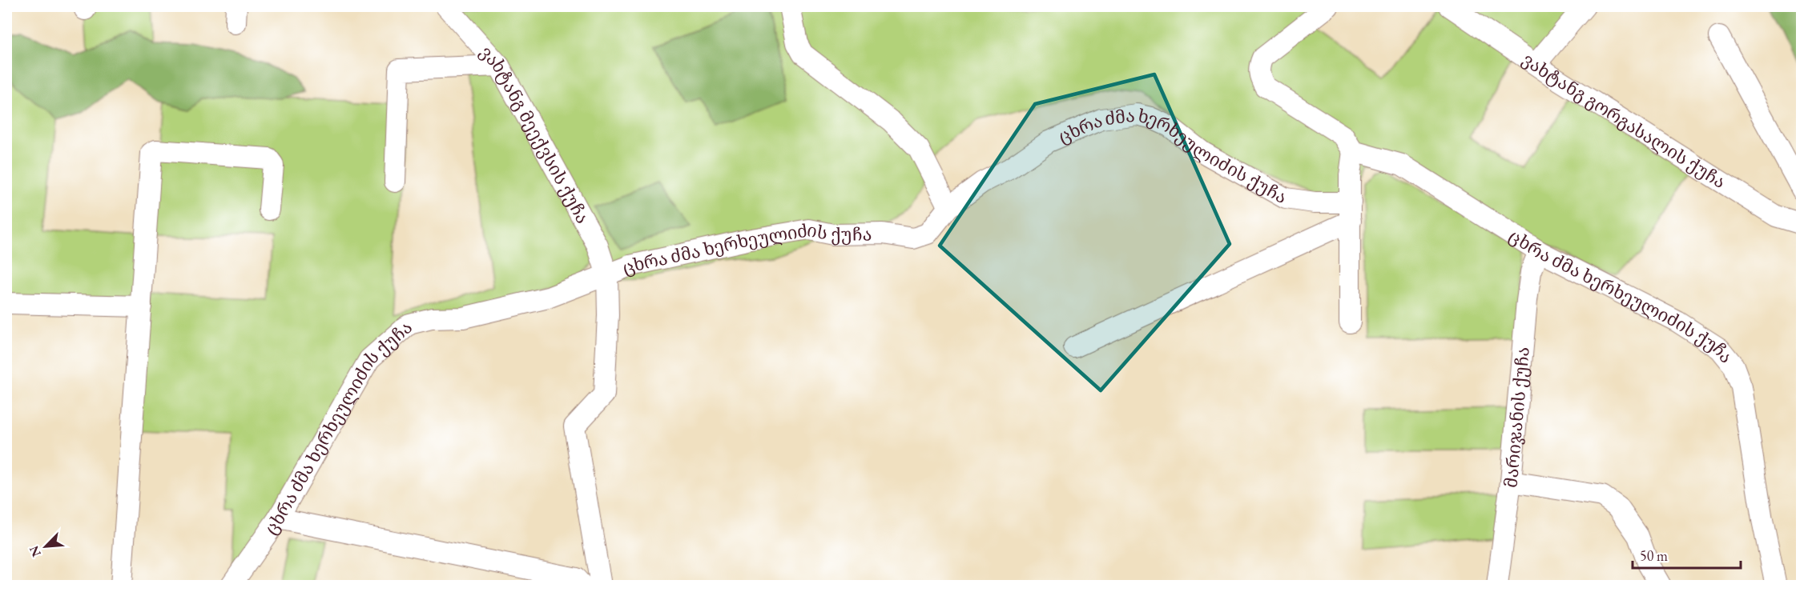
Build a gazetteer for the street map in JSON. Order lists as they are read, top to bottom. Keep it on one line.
{"streets":{"street":["ვახტანგ გორგასალის ქუჩა","ვახტანგ მეექვსის ქუჩა","ცხრა ძმა ხერხეულიძის ქუჩა","მარიჯანის ქუჩა"]},"crossings":[["ვახტანგ მეექვსის ქუჩა","ცხრა ძმა ხერხეულიძის ქუჩა"],["ცხრა ძმა ხერხეულიძის ქუჩა","მარიჯანის ქუჩა"]],"scale_bar":"50 m","north":"bottom left"}
